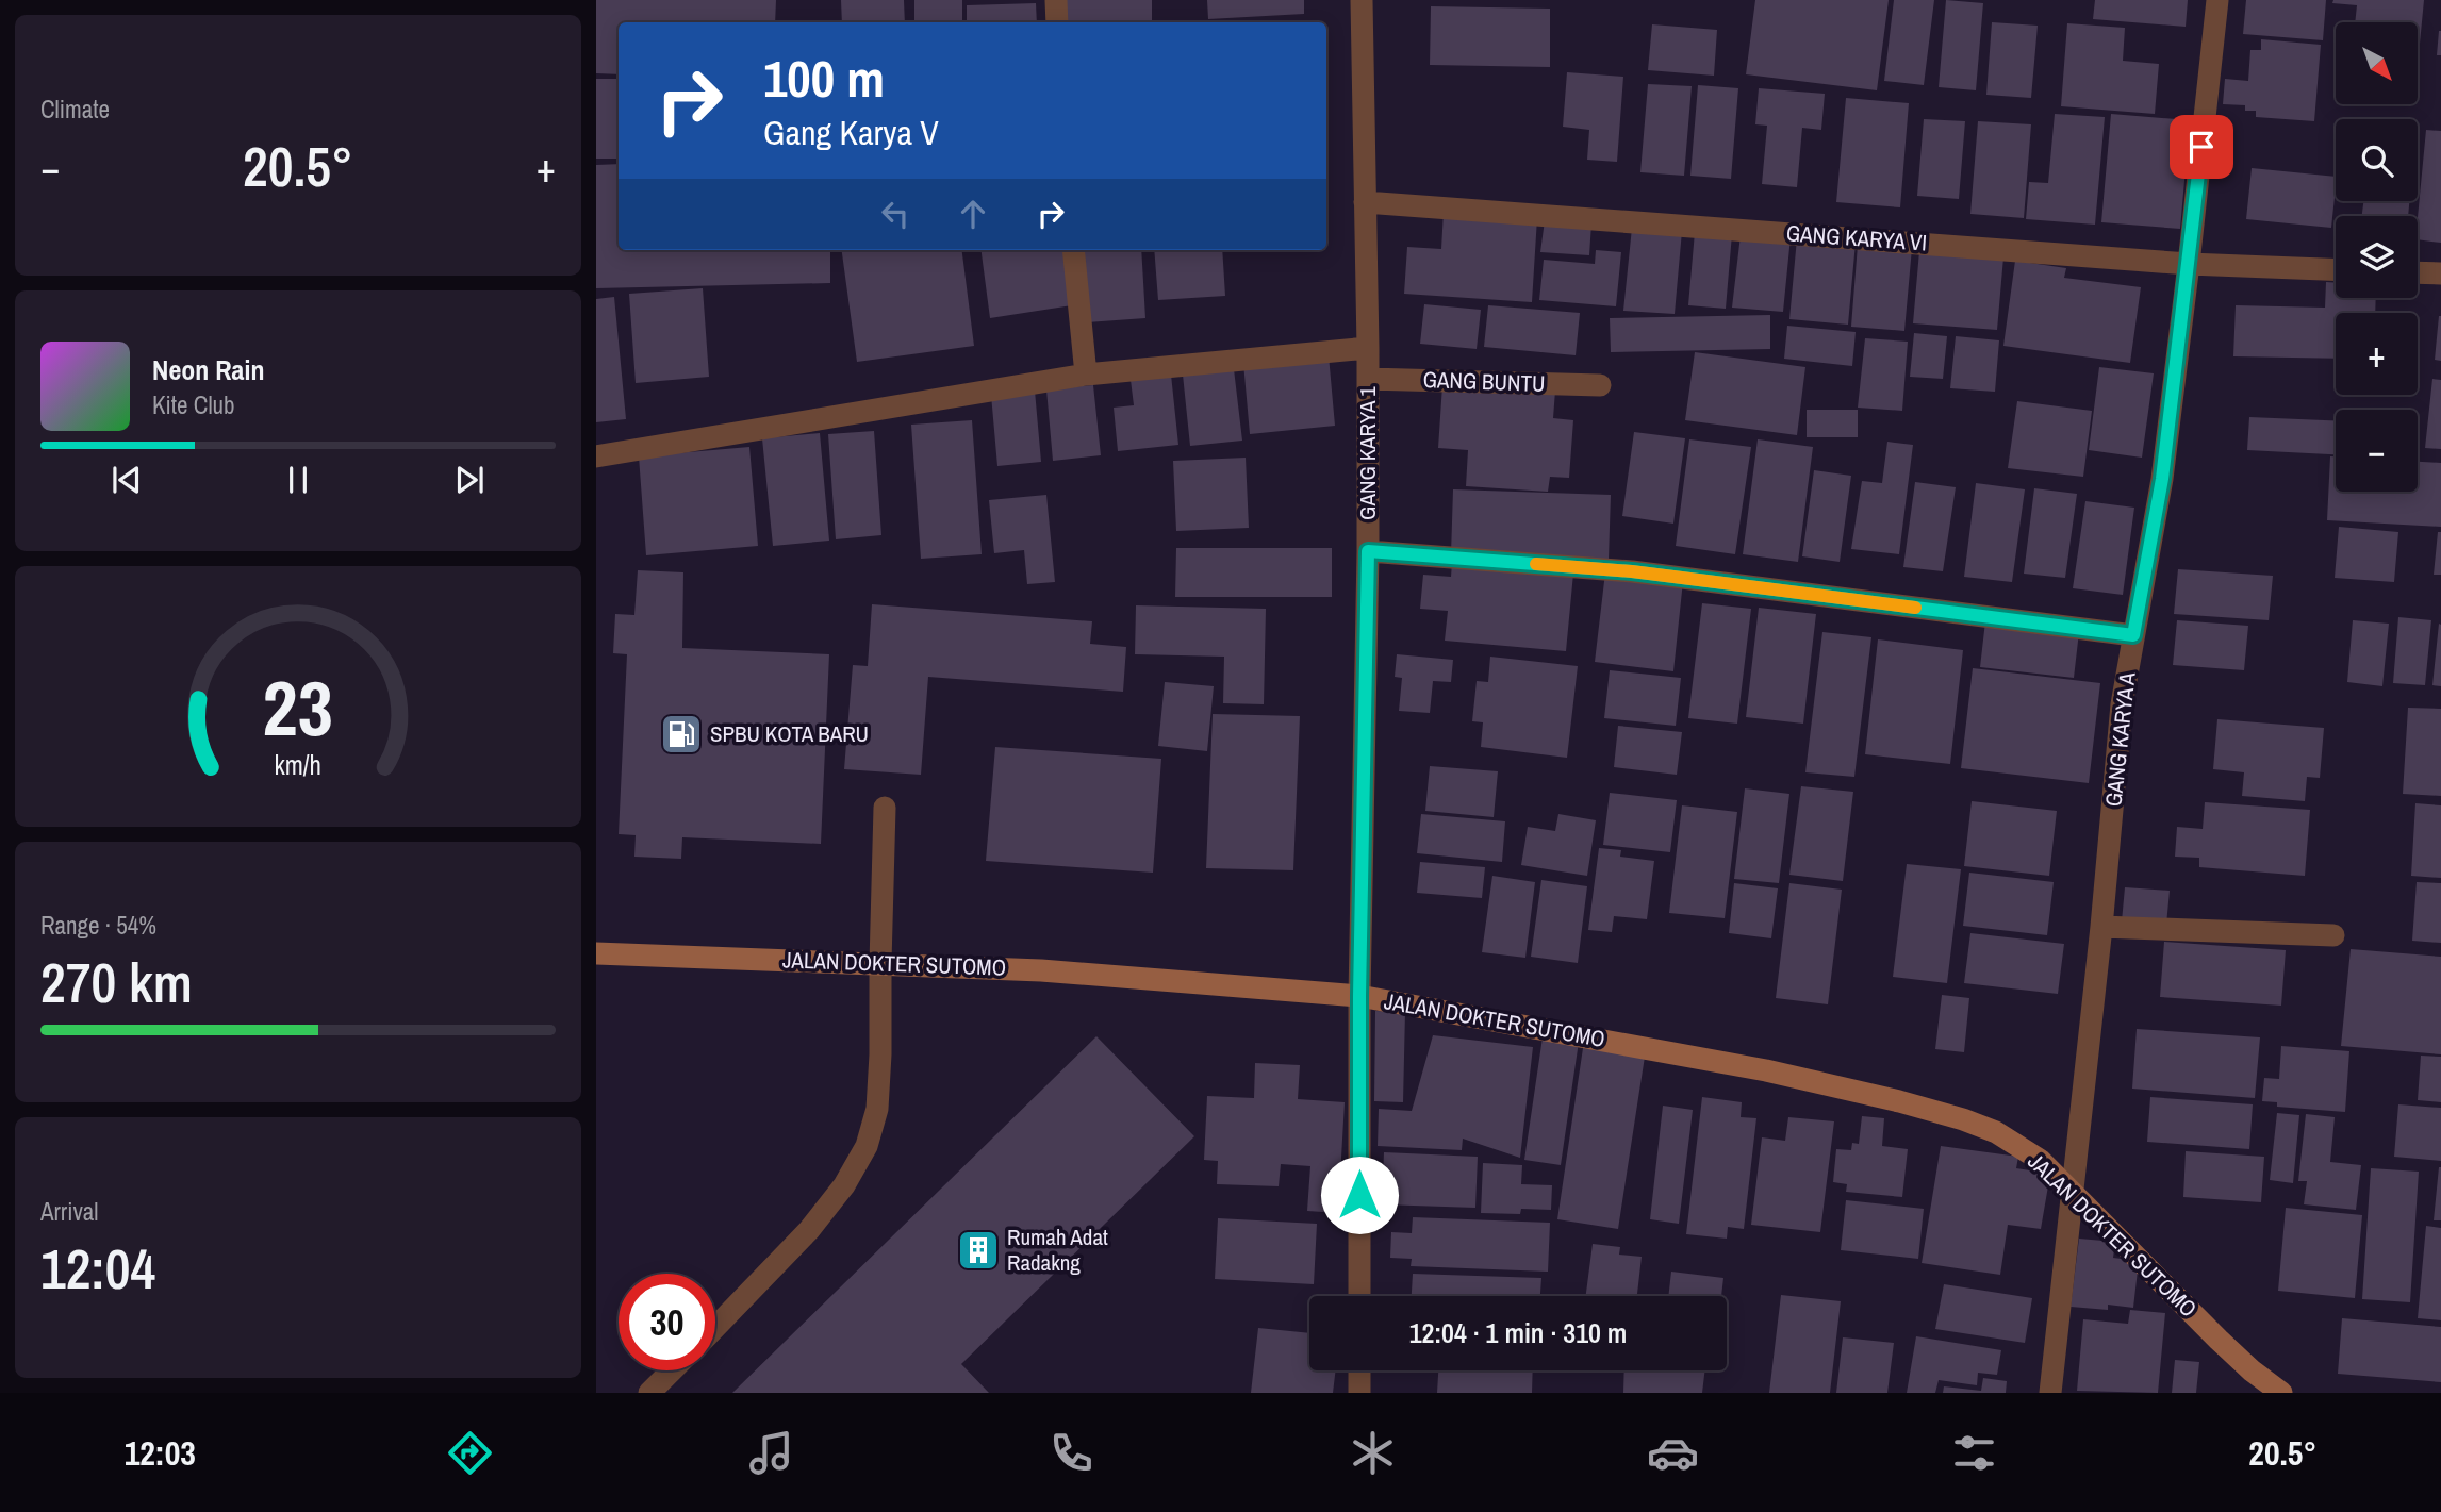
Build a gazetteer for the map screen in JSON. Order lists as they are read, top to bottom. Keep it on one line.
{"streets":{"street":["GANG KARYA VI","GANG BUNTU","GANG KARYA 1","GANG KARYA A","JALAN DOKTER SUTOMO"]},"crossings":[["GANG KARYA VI","GANG KARYA 1"],["GANG KARYA VI","GANG KARYA A"],["GANG BUNTU","GANG KARYA 1"],["GANG KARYA 1","JALAN DOKTER SUTOMO"],["GANG KARYA A","JALAN DOKTER SUTOMO"]],"places":{"fuel station":["SPBU KOTA BARU"],"building":["Rumah Adat Radakng"]},"north":"bottom right","page":{"tile":["Climate",["Range · 54%","270 km"],["Arrival","12:04"]],"map_buttons":["+","−"],"turn":["100 m","Gang Karya V"],"heat":["−","20.5°","+"],"song":["Neon Rain","Kite Club"],"limit":"30","trip":"12:04 · 1 min · 310 m","tabs":["12:03","20.5°"],"gauge":["23","km/h"]}}
